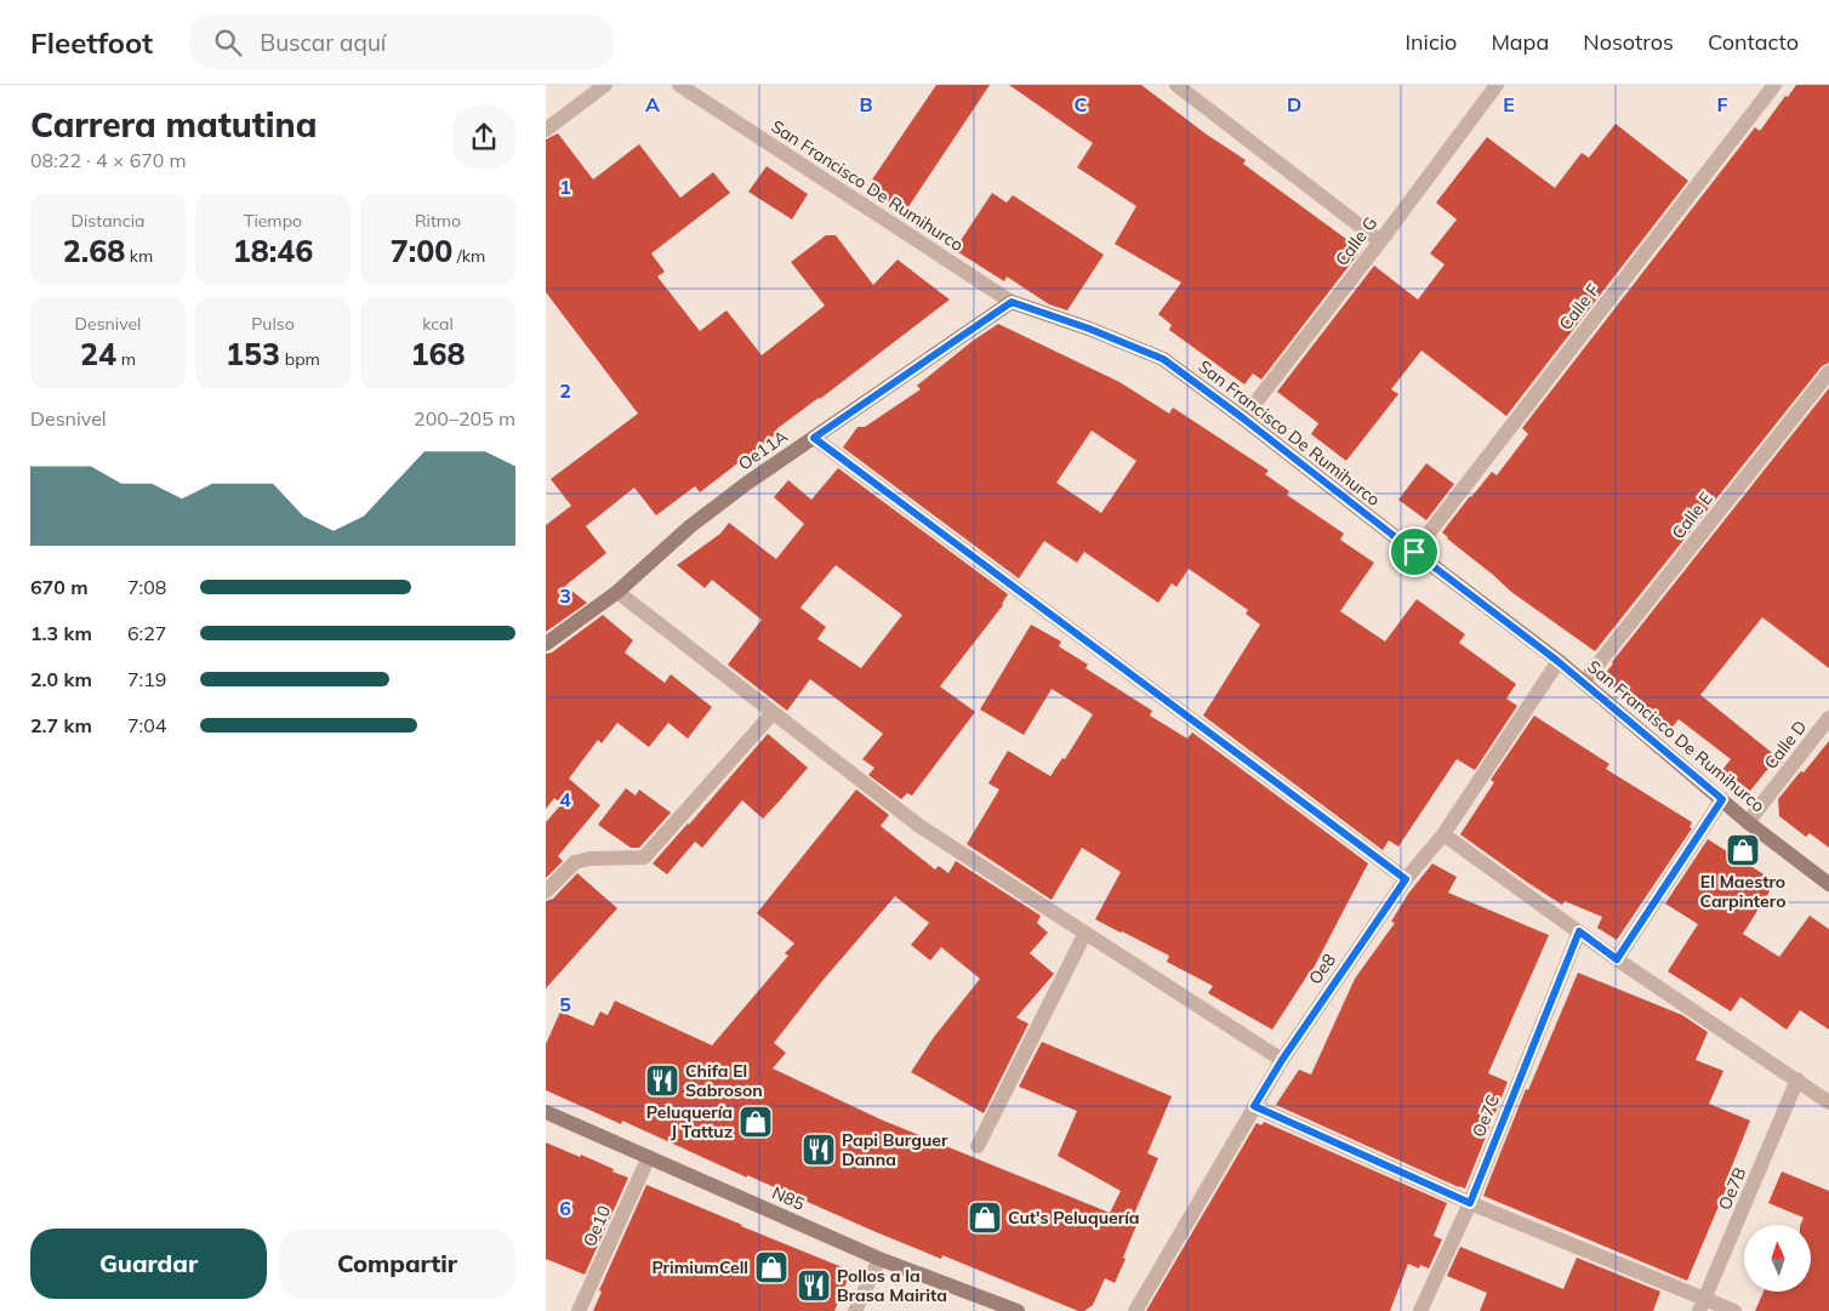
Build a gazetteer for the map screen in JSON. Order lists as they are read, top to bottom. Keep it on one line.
{"streets":{"street":["San Francisco De Rumihurco","Calle G","Calle F","Oe11A","Calle E","Calle D","Oe8","Oe7C","Oe7B","N85","Oe10"]},"crossings":[["San Francisco De Rumihurco","Calle G"],["San Francisco De Rumihurco","Calle F"],["San Francisco De Rumihurco","Oe11A"],["San Francisco De Rumihurco","Calle E"],["San Francisco De Rumihurco","Calle D"],["San Francisco De Rumihurco","Oe8"],["N85","Oe10"]],"places":{"shop":["El Maestro Carpintero","Peluquería J Tattuz","Cut's Peluquería","PrimiumCell"],"restaurant":["Chifa El Sabroson","Papi Burguer Danna","Pollos a la Brasa Mairita"]},"north":"top","page":{"header":"Fleetfoot","search":"Buscar aquí","nav":["Inicio","Mapa","Nosotros","Contacto"],"heading":["Carrera matutina","08:22 · 4 × 670 m"],"stats":[["Distancia","2.68 km"],["Tiempo","18:46"],["Ritmo","7:00 /km"],["Desnivel","24 m"],["Pulso","153 bpm"],["kcal","168"]],"chart":["Desnivel","200–205 m"],"list":[{"name":"670 m","note":"7:08"},{"name":"1.3 km","note":"6:27"},{"name":"2.0 km","note":"7:19"},{"name":"2.7 km","note":"7:04"}],"buttons":["Guardar","Compartir"]},"grid":{"columns":["A","B","C","D","E","F"],"rows":["1","2","3","4","5","6"]}}
